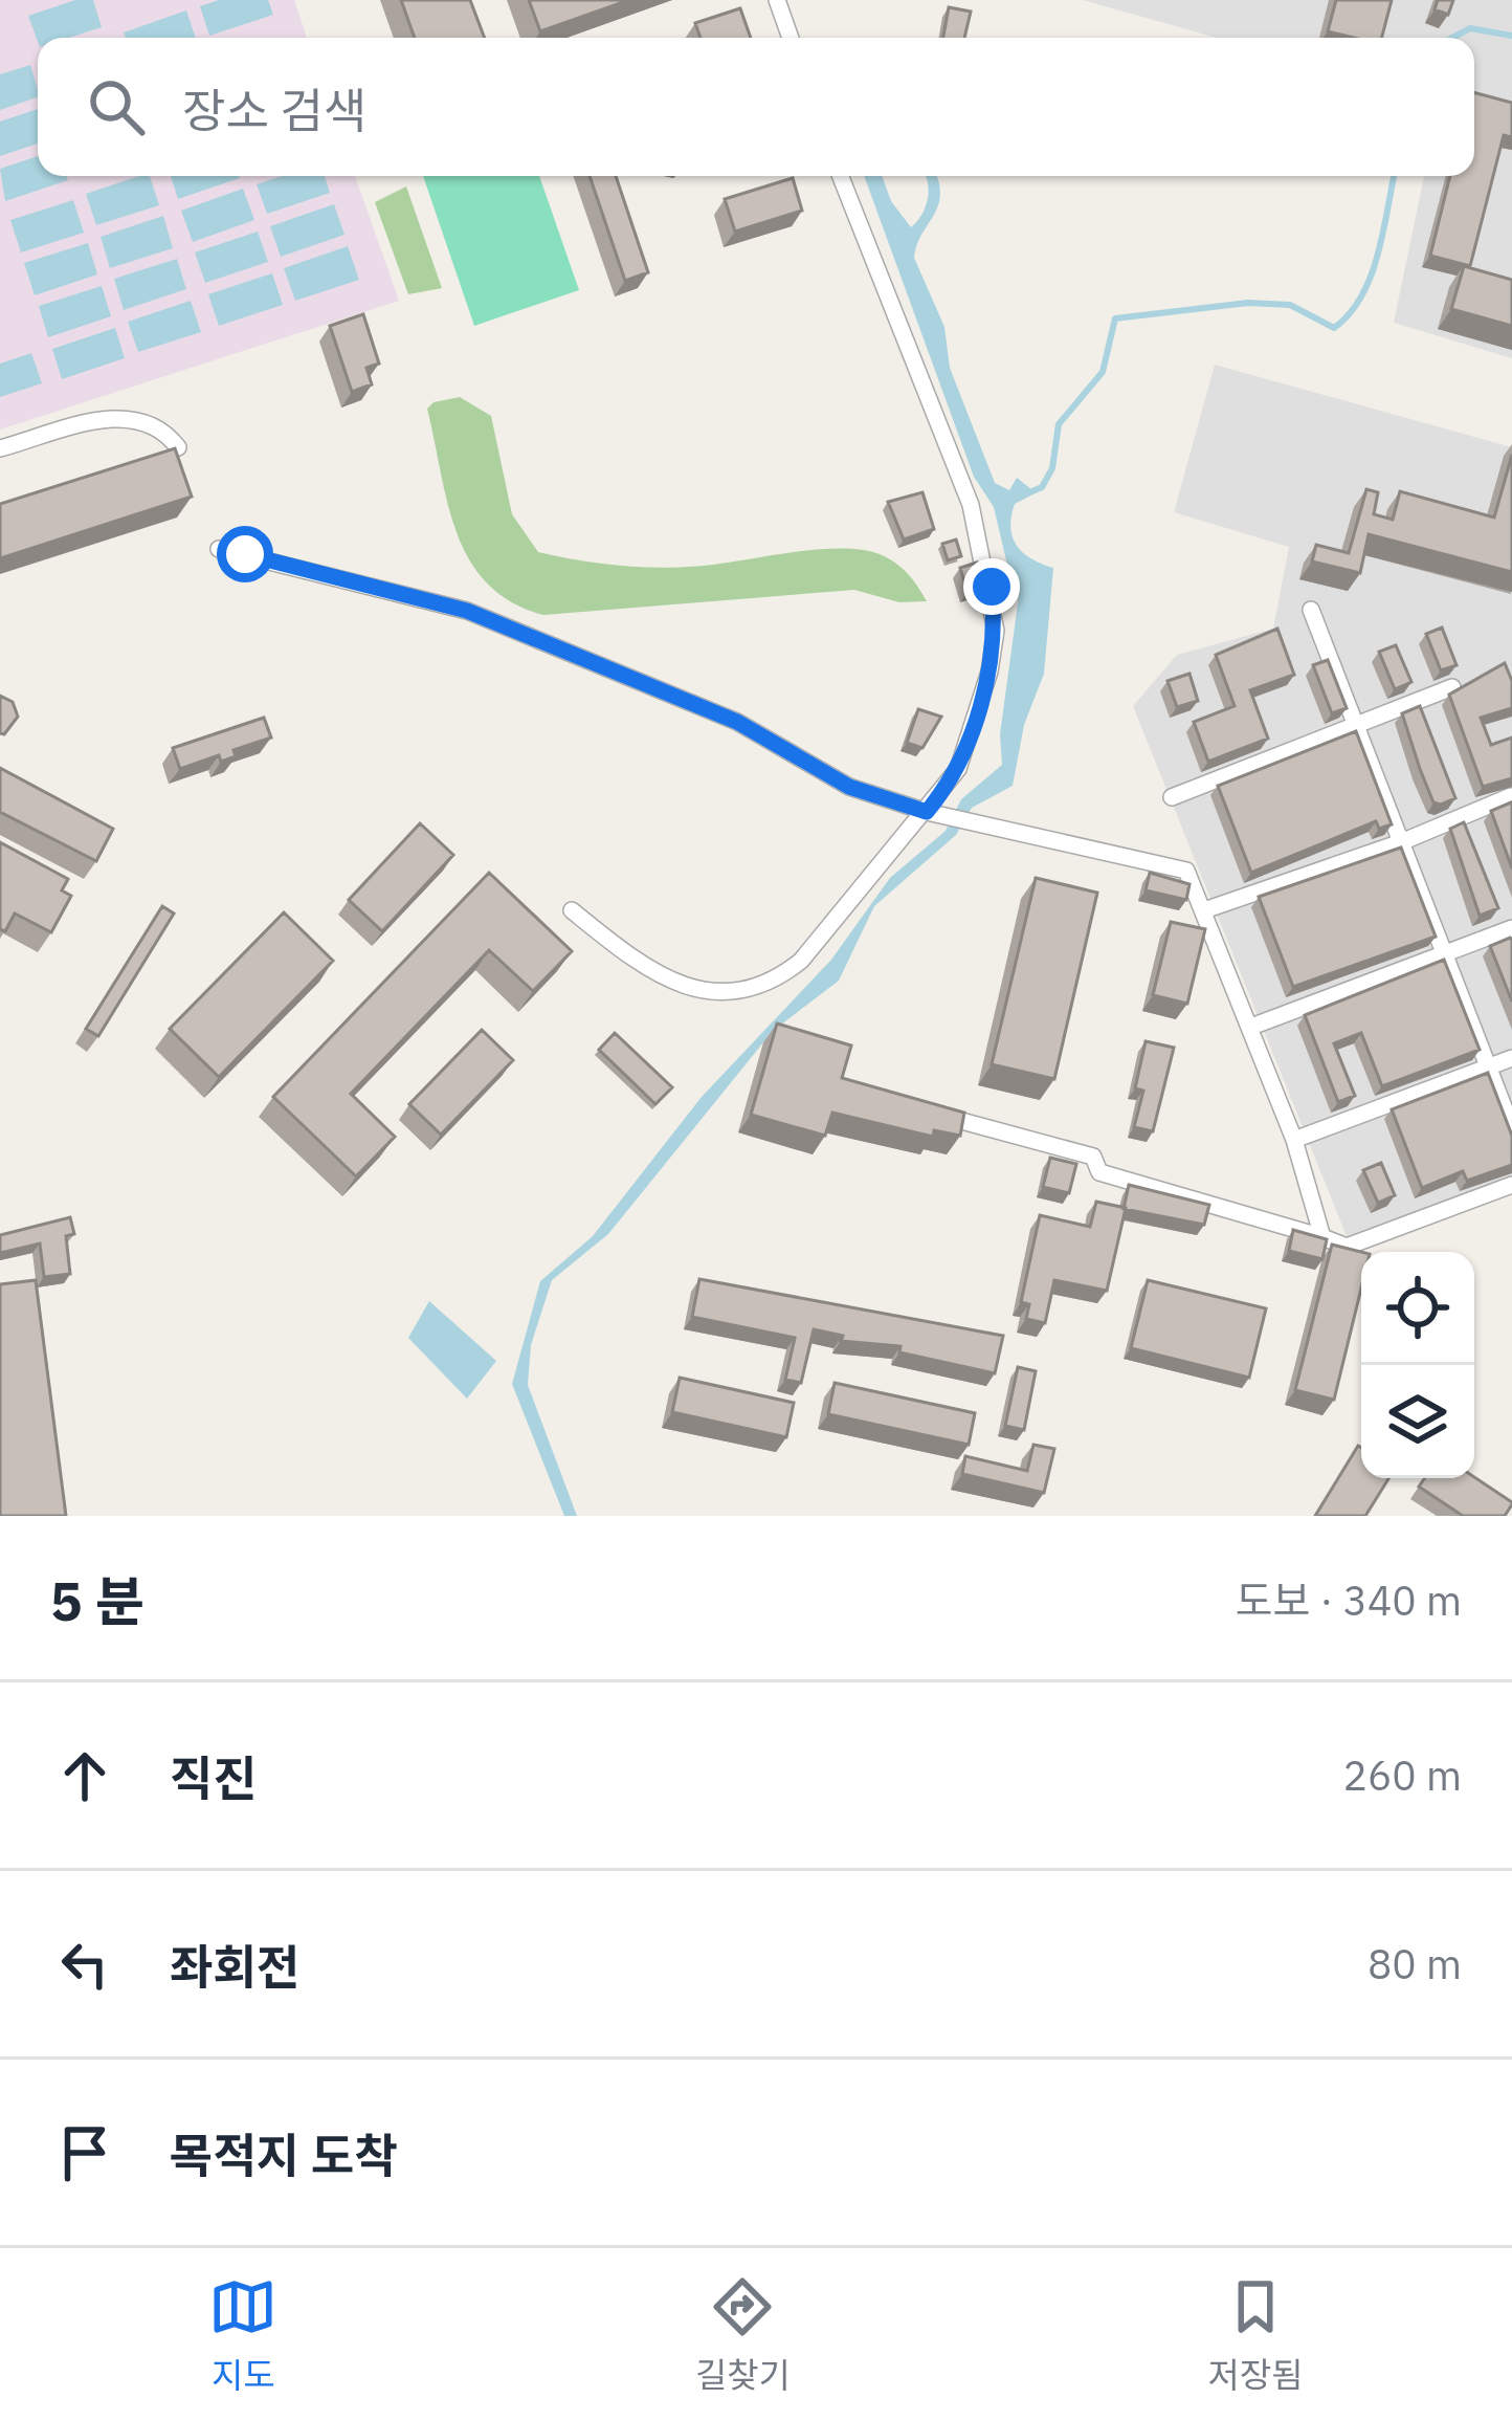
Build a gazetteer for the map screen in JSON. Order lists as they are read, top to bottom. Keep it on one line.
{"page":{"search":"장소 검색","heading":["5 분","도보 · 340 m"],"list":[["직진","260 m"],["좌회전","80 m"],"목적지 도착"],"nav":["지도","길찾기","저장됨"]}}
